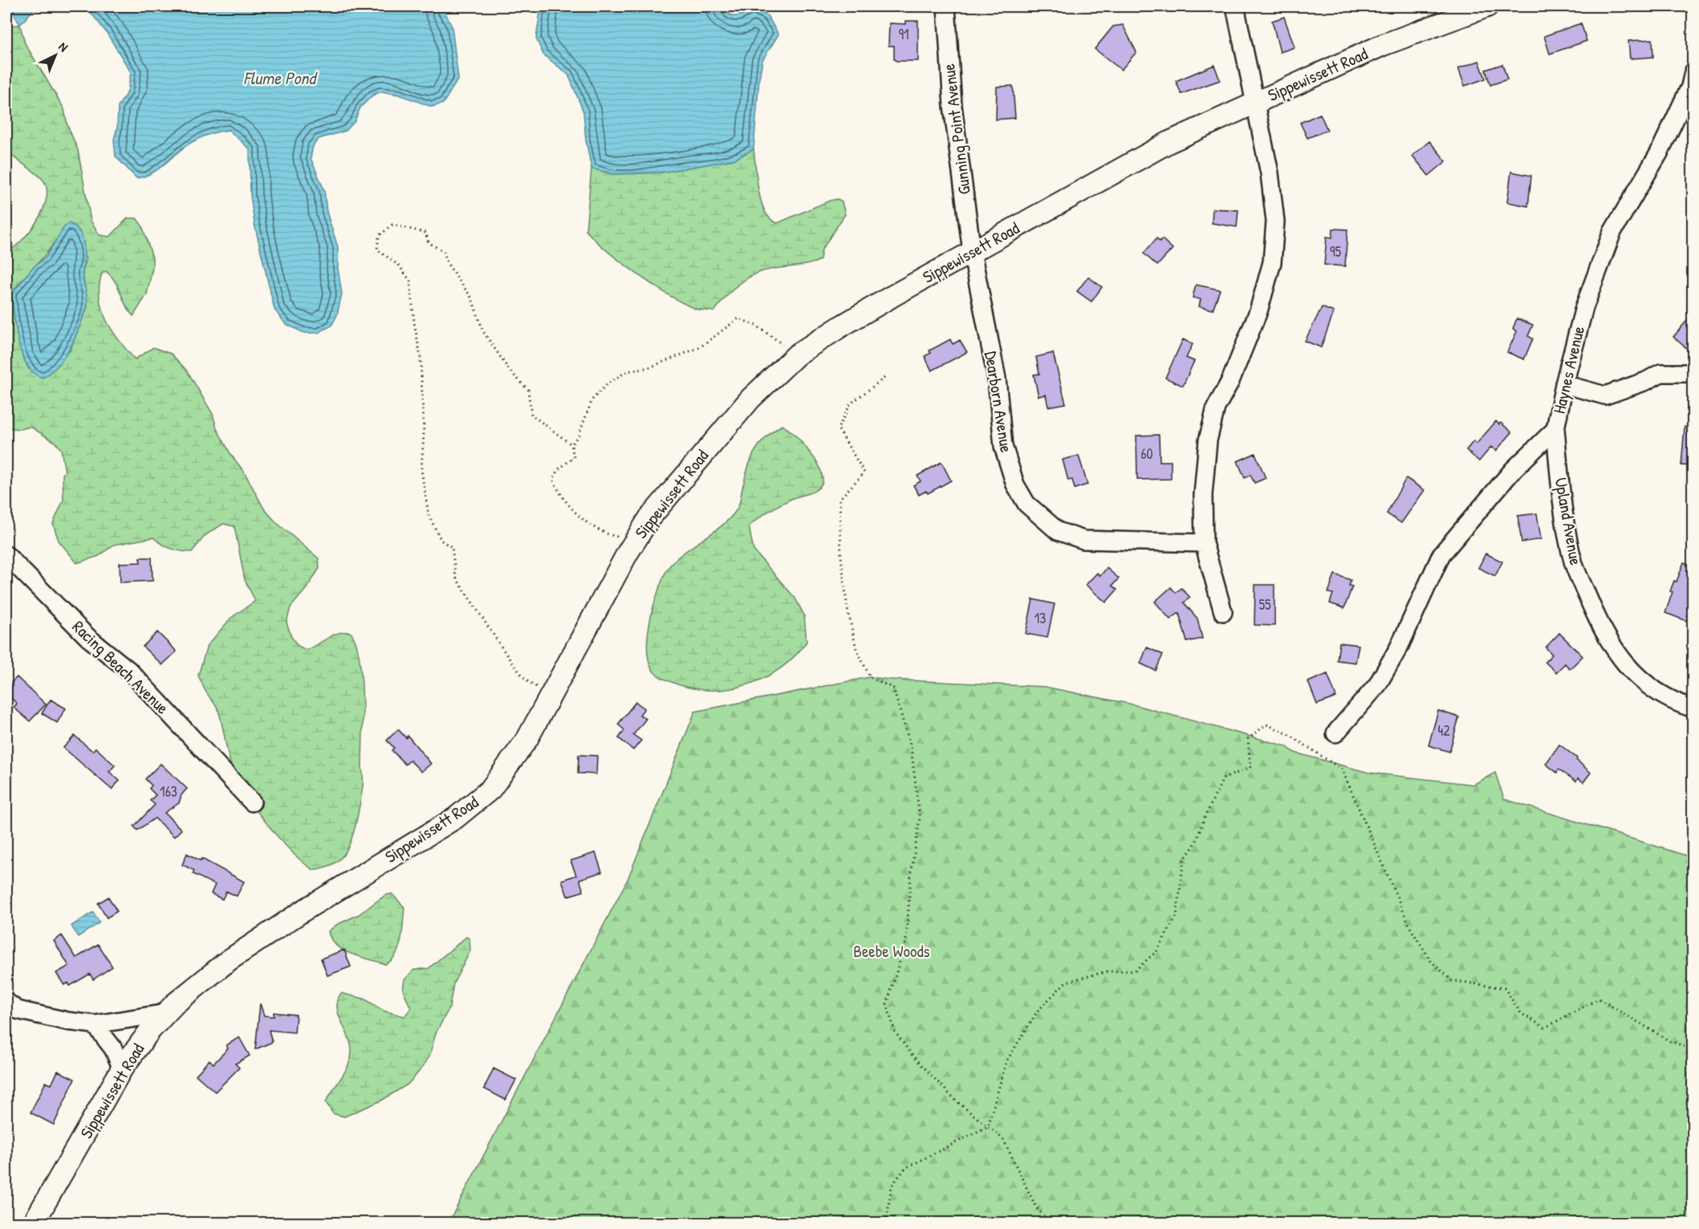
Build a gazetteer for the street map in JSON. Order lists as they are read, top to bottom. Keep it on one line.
{"streets":{"main road":["Sippewissett Road"],"street":["Gunning Point Avenue","Haynes Avenue","Dearborn Avenue","Upland Avenue","Racing Beach Avenue"]},"crossings":[["Sippewissett Road","Gunning Point Avenue"],["Sippewissett Road","Dearborn Avenue"],["Gunning Point Avenue","Dearborn Avenue"],["Haynes Avenue","Upland Avenue"]],"water":["Flume Pond"],"parks":["Beebe Woods"],"house_numbers":["91","95","60","55","13","42","163"],"north":"top right"}
